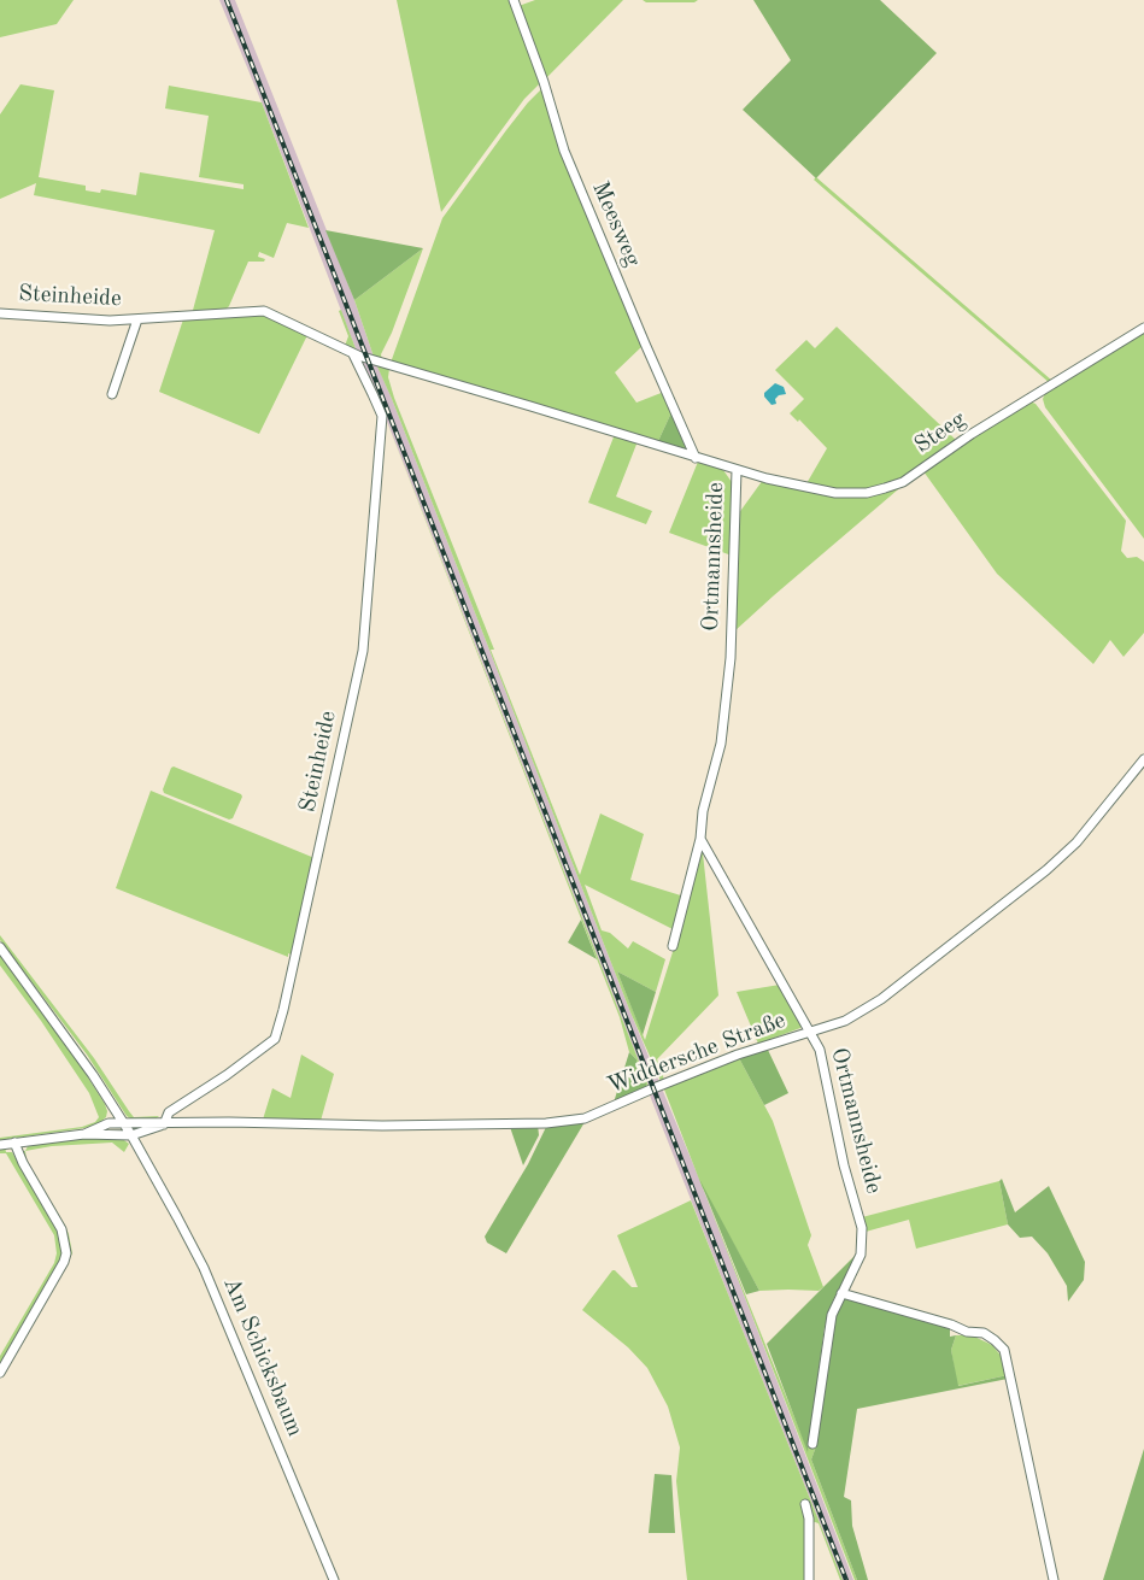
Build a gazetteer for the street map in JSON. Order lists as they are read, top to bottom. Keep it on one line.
{"streets":{"street":["Meesweg","Steinheide","Steeg","Ortmannsheide","Widdersche Straße","Am Schicksbaum"]},"crossings":[["Meesweg","Ortmannsheide"],["Steinheide","Ortmannsheide"],["Steinheide","Widdersche Straße"],["Steeg","Ortmannsheide"],["Ortmannsheide","Widdersche Straße"]]}
